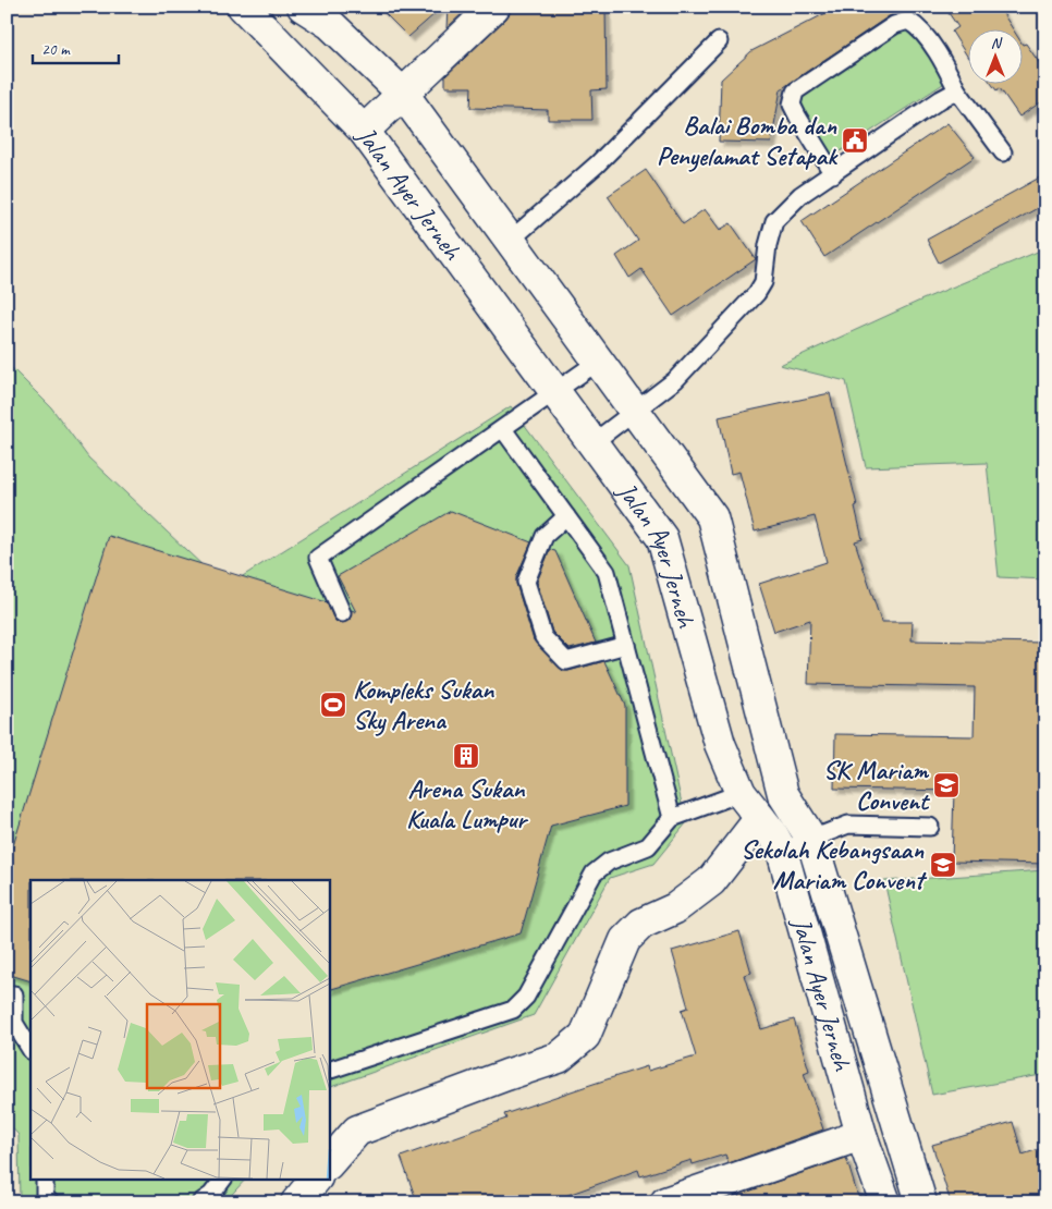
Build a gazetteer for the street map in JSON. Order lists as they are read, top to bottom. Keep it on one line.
{"streets":{"main road":["Jalan Ayer Jerneh"]},"places":{"public building":["Balai Bomba dan Penyelamat Setapak"],"sports":["Kompleks Sukan Sky Arena"],"building":["Arena Sukan Kuala Lumpur"],"school or university":["SK Mariam Convent","Sekolah Kebangsaan Mariam Convent"]},"scale_bar":"20 m","north":"top"}
